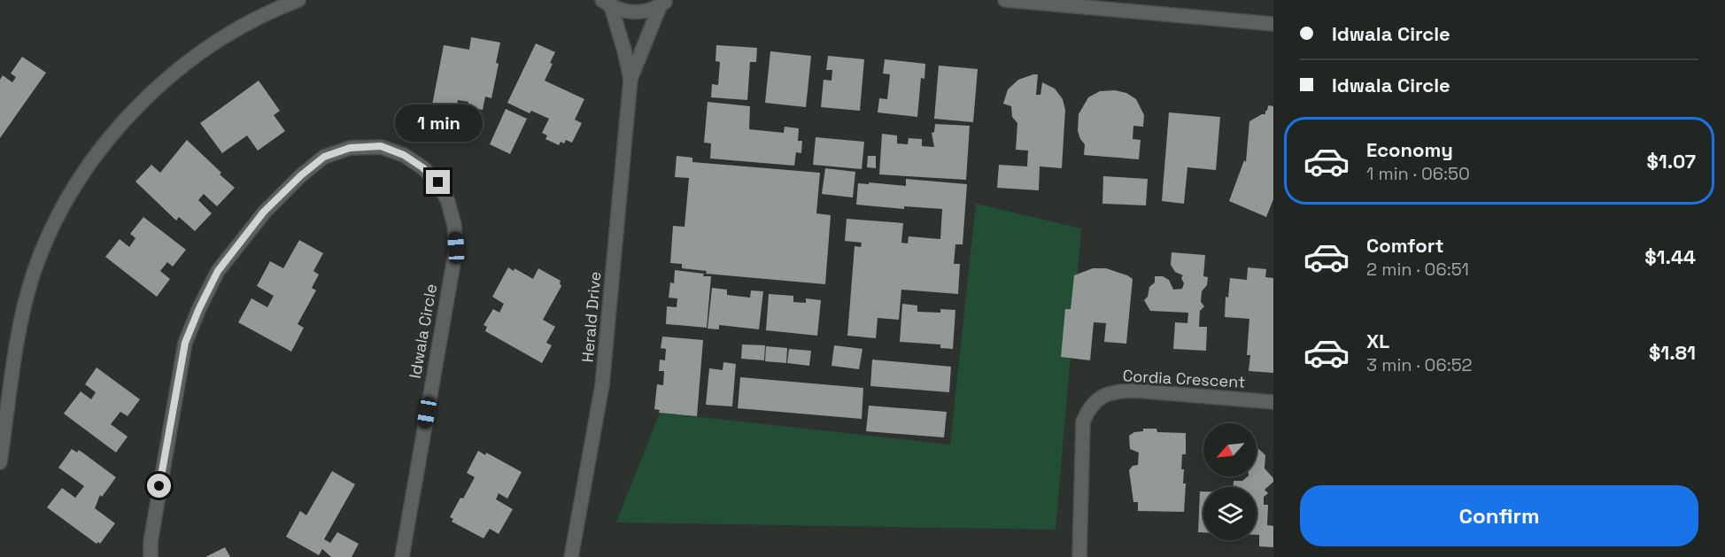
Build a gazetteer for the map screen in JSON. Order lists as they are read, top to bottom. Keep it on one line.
{"streets":{"street":["Herald Drive","Idwala Circle","Cordia Crescent"]},"north":"bottom left","page":{"banner":["Idwala Circle","Idwala Circle"],"bubble":"1 min","list":[{"name":"Economy","note":"1 min · 06:50","value":"$1.07"},{"name":"Comfort","note":"2 min · 06:51","value":"$1.44"},{"name":"XL","note":"3 min · 06:52","value":"$1.81"}],"buttons":"Confirm"}}
